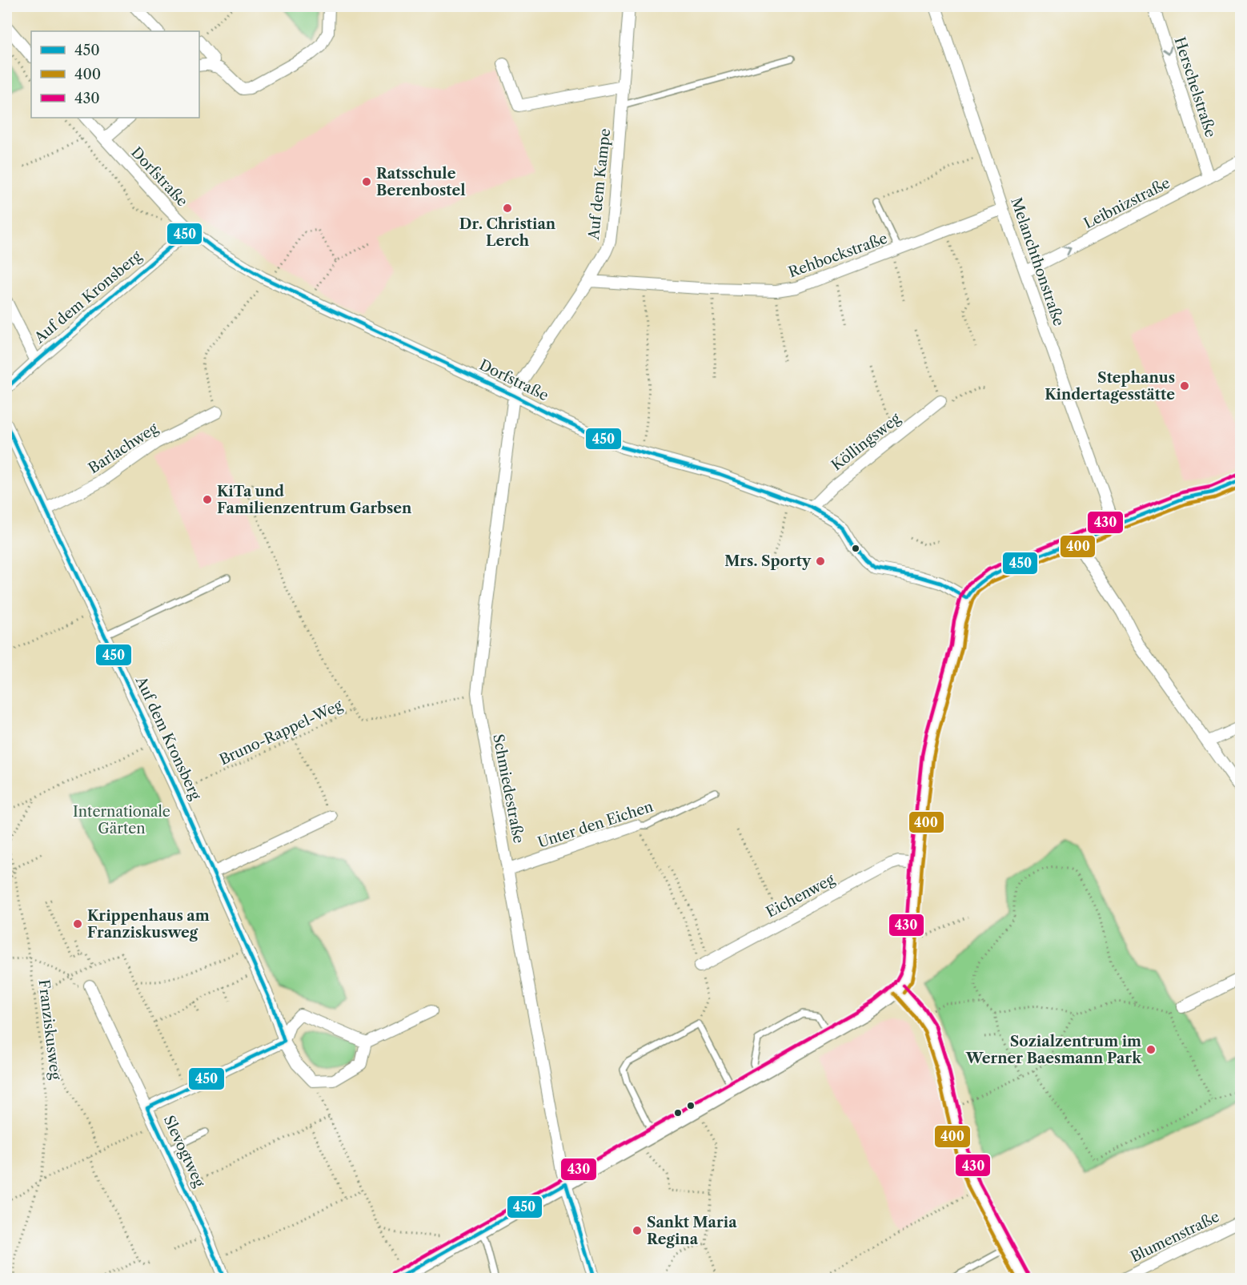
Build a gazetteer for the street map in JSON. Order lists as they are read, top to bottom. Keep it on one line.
{"streets":{"street":["Herschelstraße","Dorfstraße","Auf dem Kampe","Leibnizstraße","Rehbockstraße","Melanchthonstraße","Auf dem Kronsberg","Köllingsweg","Barlachweg","Schmiedestraße","Unter den Eichen","Eichenweg","Slevogtweg","Blumenstraße"],"path":["Bruno-Rappel-Weg","Franziskusweg"]},"crossings":[["Herschelstraße","Leibnizstraße"],["Dorfstraße","Auf dem Kampe"],["Dorfstraße","Auf dem Kronsberg"],["Dorfstraße","Köllingsweg"],["Dorfstraße","Schmiedestraße"],["Auf dem Kampe","Rehbockstraße"],["Auf dem Kampe","Schmiedestraße"],["Leibnizstraße","Melanchthonstraße"],["Rehbockstraße","Melanchthonstraße"],["Auf dem Kronsberg","Barlachweg"],["Auf dem Kronsberg","Bruno-Rappel-Weg"],["Bruno-Rappel-Weg","Schmiedestraße"],["Schmiedestraße","Unter den Eichen"]],"one_way":["Herschelstraße","Leibnizstraße"],"parks":["Internationale Gärten"],"places":["Ratsschule Berenbostel","Dr. Christian Lerch","Stephanus Kindertagesstätte","KiTa und Familienzentrum Garbsen","Mrs. Sporty","Krippenhaus am Franziskusweg","Sozialzentrum im Werner Baesmann Park","Sankt Maria Regina"],"lines":["transit line 450","transit line 430","transit line 400"],"legend":["450","400","430"]}
